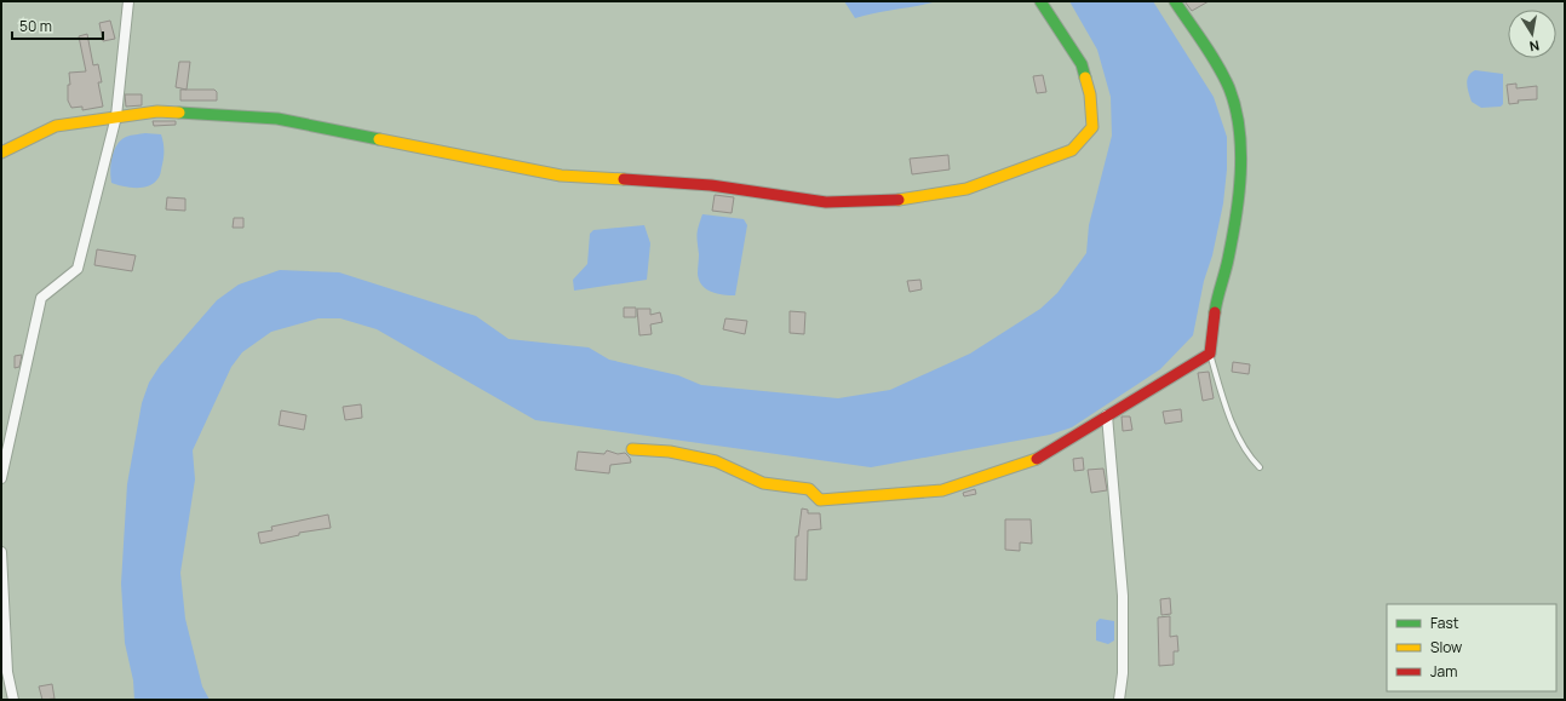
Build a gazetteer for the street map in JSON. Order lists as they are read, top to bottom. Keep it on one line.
{"legend":["Fast","Slow","Jam"],"scale_bar":"50 m","north":"bottom"}
